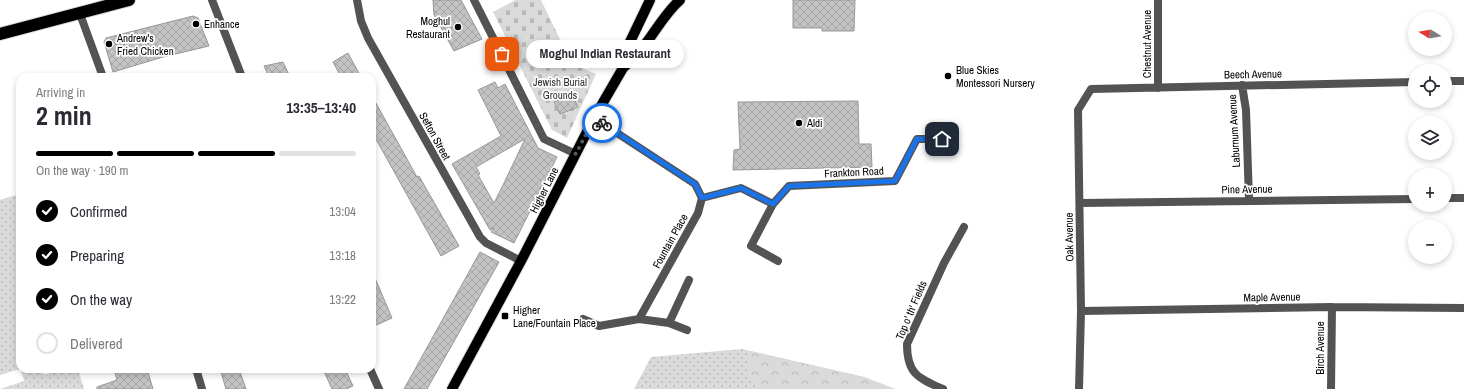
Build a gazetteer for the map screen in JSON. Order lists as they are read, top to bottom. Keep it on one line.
{"streets":{"main road":["Higher Lane"],"street":["Chestnut Avenue","Beech Avenue","Laburnum Avenue","Sefton Street","Frankton Road","Pine Avenue","Oak Avenue","Fountain Place","Maple Avenue","Top o' th' Fields","Birch Avenue"]},"crossings":[["Chestnut Avenue","Beech Avenue"],["Beech Avenue","Laburnum Avenue"],["Beech Avenue","Oak Avenue"],["Laburnum Avenue","Pine Avenue"],["Sefton Street","Higher Lane"],["Pine Avenue","Oak Avenue"],["Oak Avenue","Maple Avenue"],["Maple Avenue","Birch Avenue"]],"parks":["Jewish Burial Grounds"],"places":{"other":["Enhance","Moghul Restaurant","Andrew's Fried Chicken","Moghul Indian Restaurant","Blue Skies Montessori Nursery","Aldi"],"transit":["Higher Lane/Fountain Place"]},"north":"left","page":{"map_buttons":["+","−"],"bubble":"Moghul Indian Restaurant","heading":["2 min","Arriving in","13:35–13:40"],"bar":"On the way · 190 m","list":[["Confirmed","13:04"],["Preparing","13:18"],["On the way","13:22"],"Delivered"]}}
